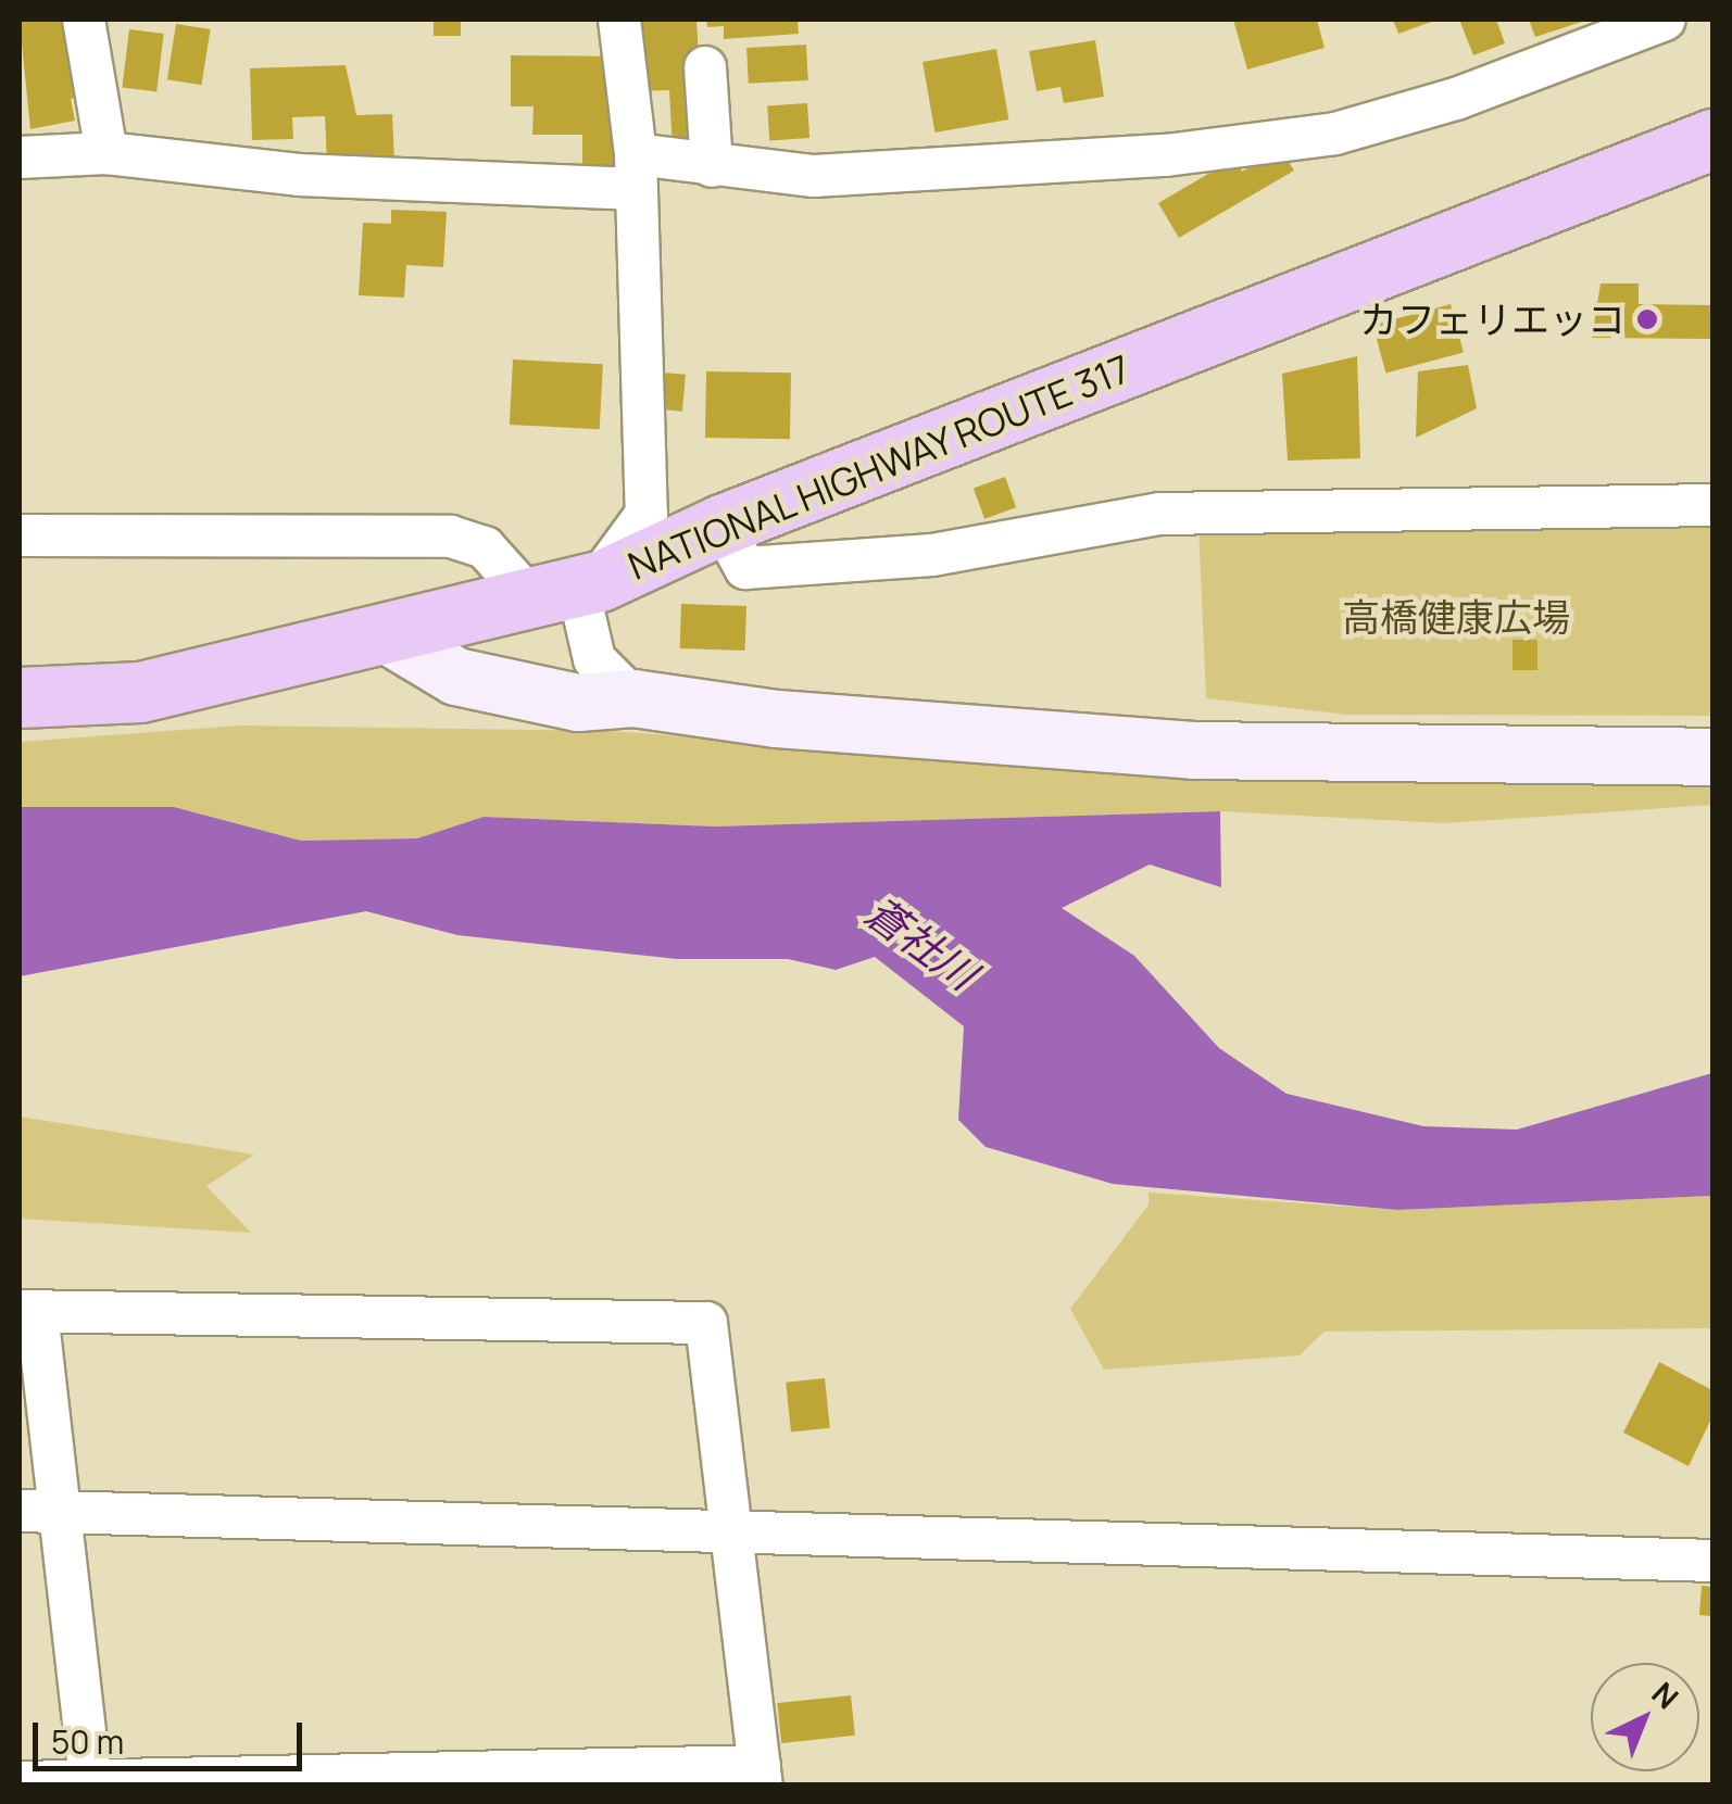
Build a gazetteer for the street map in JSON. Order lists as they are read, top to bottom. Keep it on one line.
{"streets":{"highway":["NATIONAL HIGHWAY ROUTE 317"]},"water":["蒼社川"],"parks":["高橋健康広場"],"places":["カフェリエッコ"],"scale_bar":"50 m","north":"top right"}
